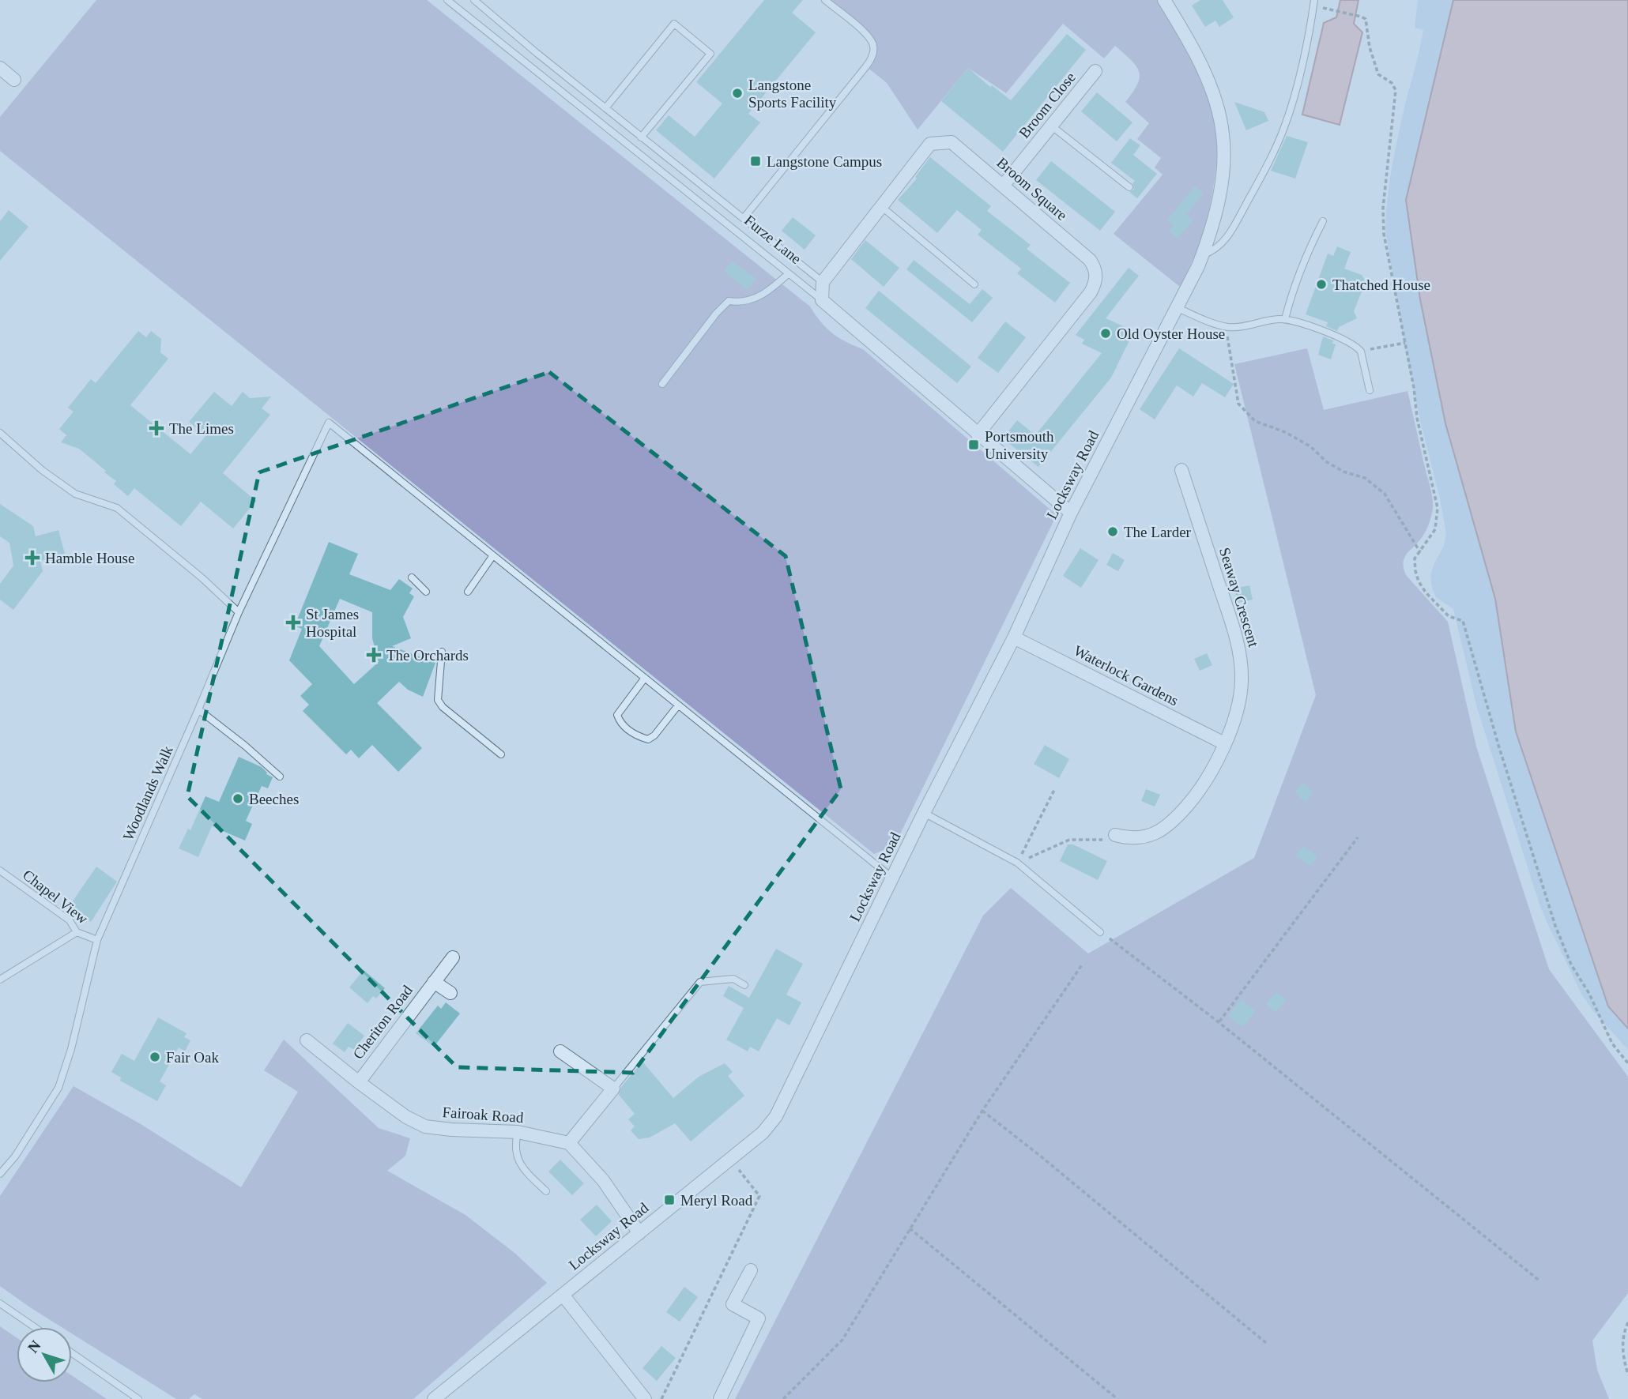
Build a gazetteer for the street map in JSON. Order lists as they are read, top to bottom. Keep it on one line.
{"streets":{"street":["Broom Close","Broom Square","Furze Lane","Locksway Road","Seaway Crescent","Waterlock Gardens","Cheriton Road","Fairoak Road"],"lane":["Woodlands Walk","Chapel View"]},"crossings":[["Broom Close","Broom Square"],["Broom Square","Furze Lane"],["Furze Lane","Locksway Road"],["Locksway Road","Waterlock Gardens"],["Seaway Crescent","Waterlock Gardens"],["Woodlands Walk","Chapel View"],["Cheriton Road","Fairoak Road"]],"places":{"other":["Langstone Sports Facility","Thatched House","Old Oyster House","The Larder","Beeches","Fair Oak"],"transit":["Langstone Campus","Portsmouth University","Meryl Road"],"health":["The Limes","Hamble House","St James Hospital","The Orchards"]},"north":"top left"}
